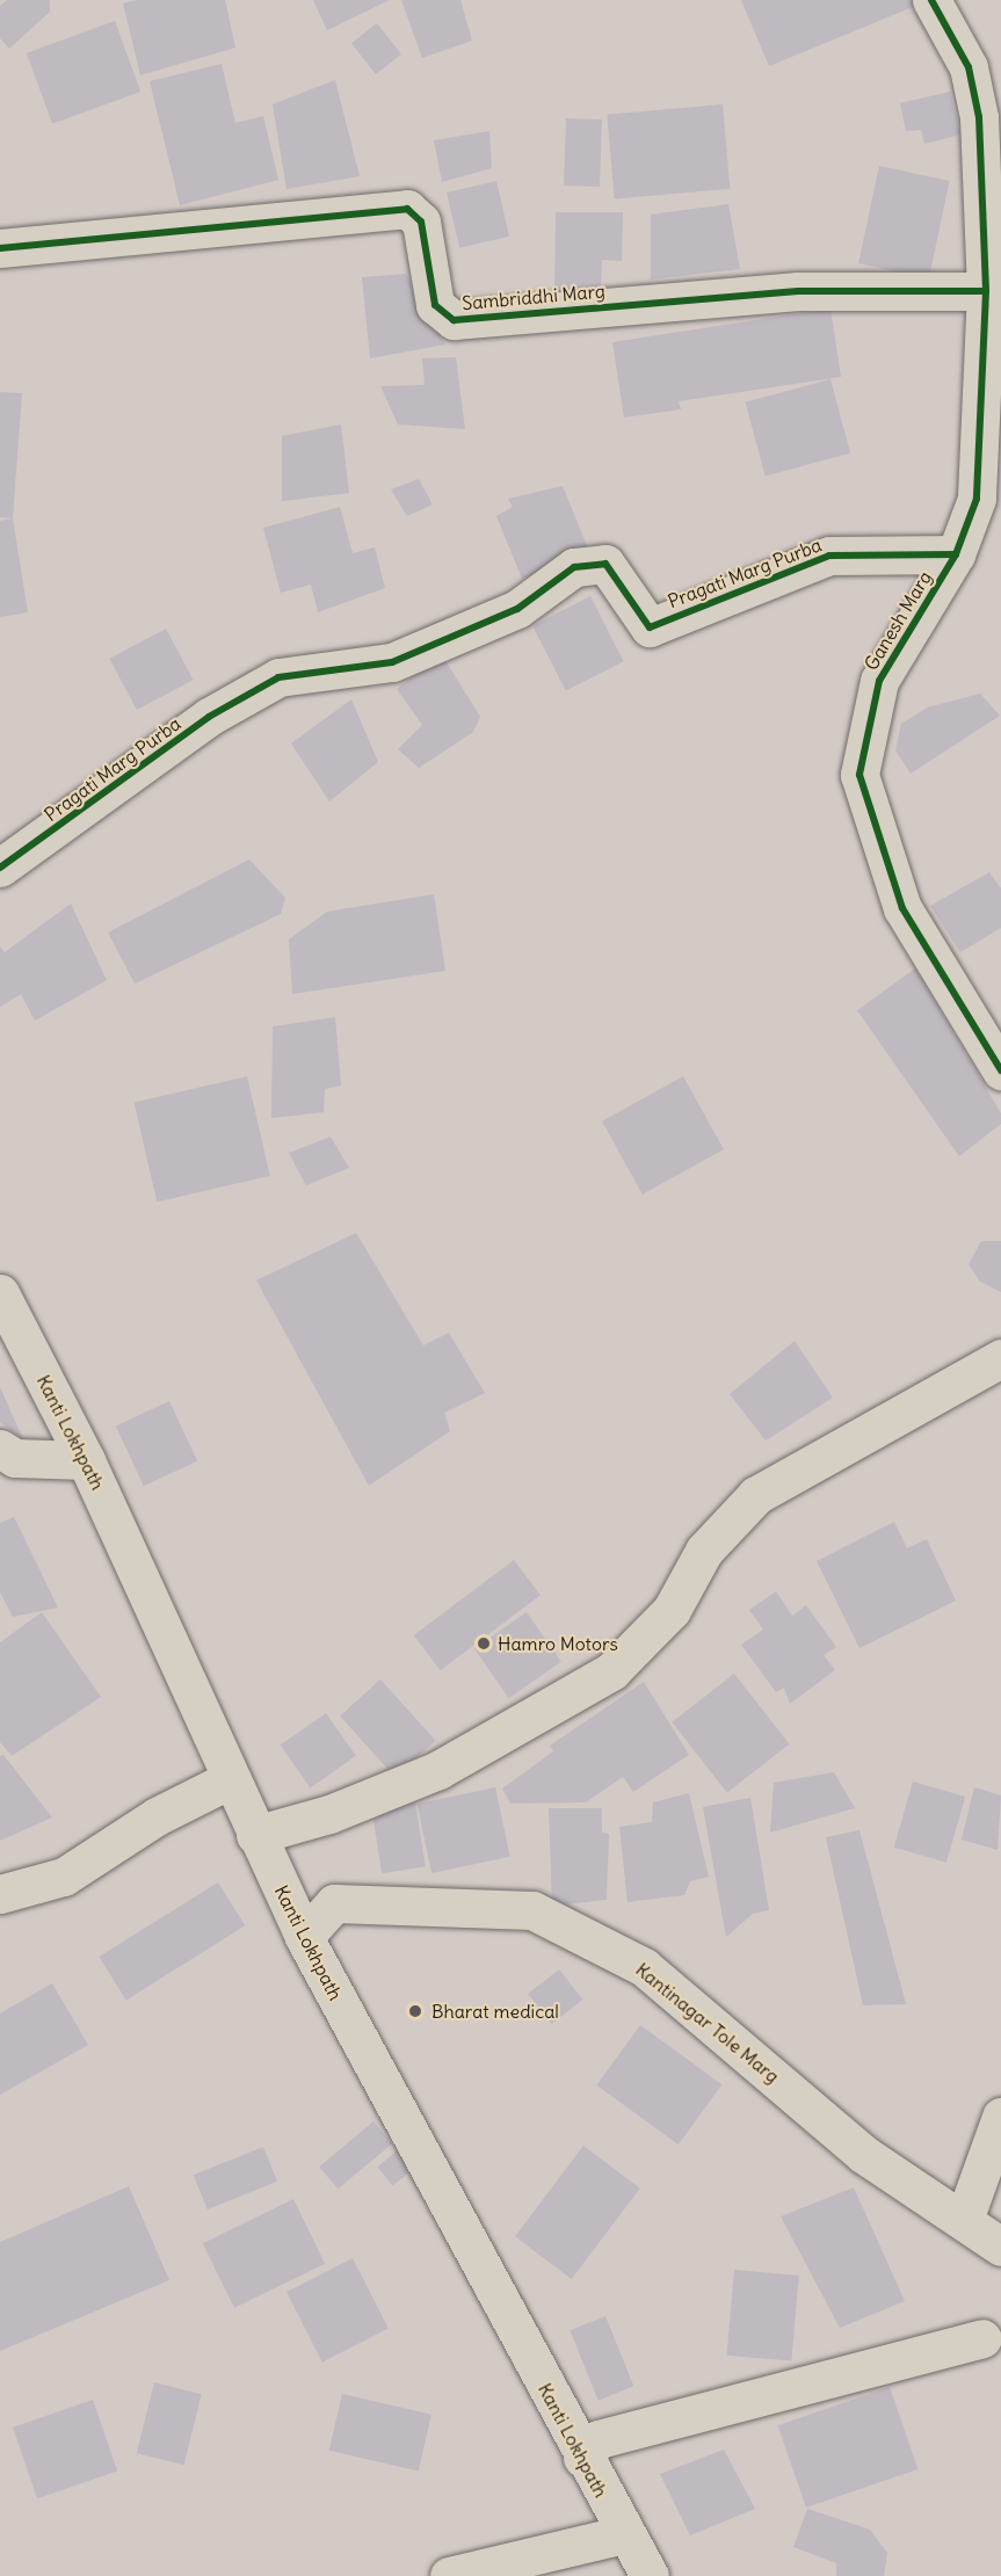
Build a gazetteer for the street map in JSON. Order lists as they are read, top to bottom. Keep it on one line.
{"streets":{"street":["Sambriddhi Marg","Pragati Marg Purba","Ganesh Marg","Kanti Lokhpath","Kantinagar Tole Marg"]},"crossings":[["Sambriddhi Marg","Ganesh Marg"],["Pragati Marg Purba","Ganesh Marg"],["Kanti Lokhpath","Kantinagar Tole Marg"]],"places":["Hamro Motors","Bharat medical"]}
